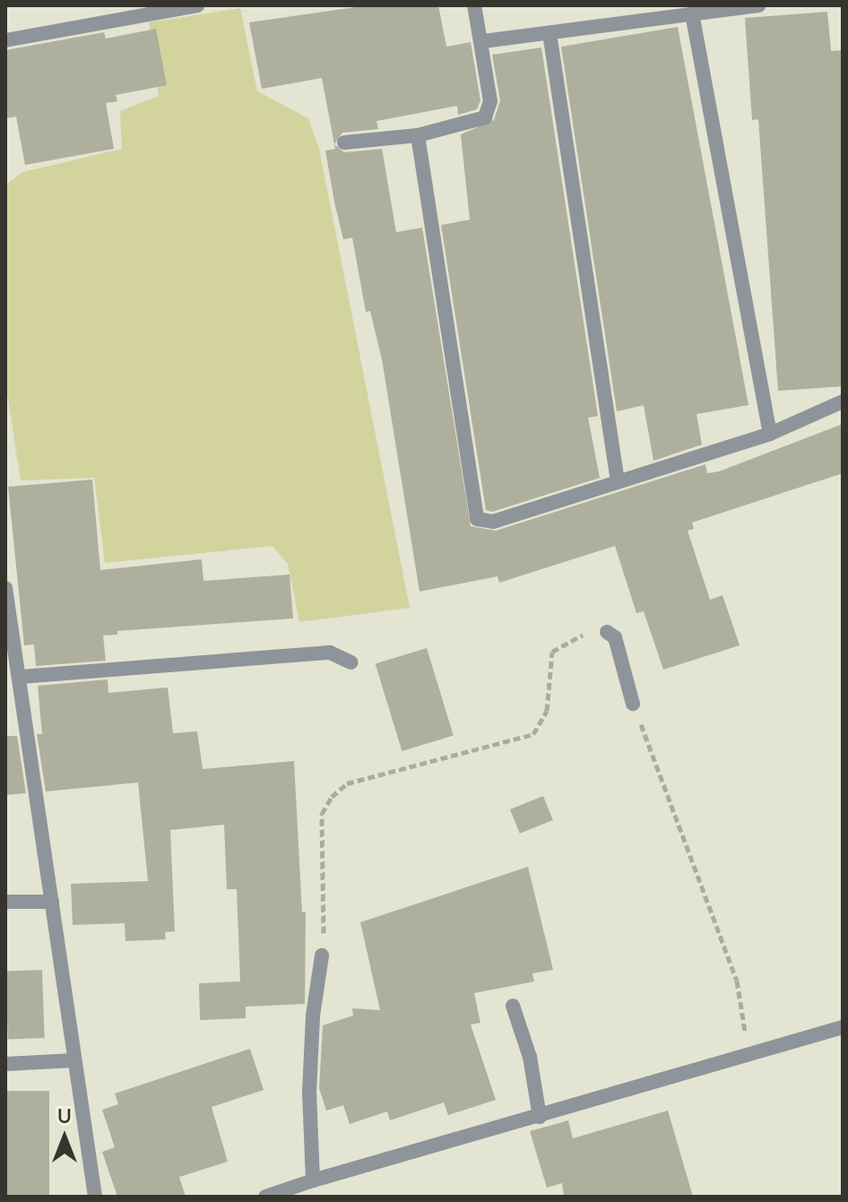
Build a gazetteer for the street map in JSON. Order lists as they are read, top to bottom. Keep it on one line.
{"north":"top"}
